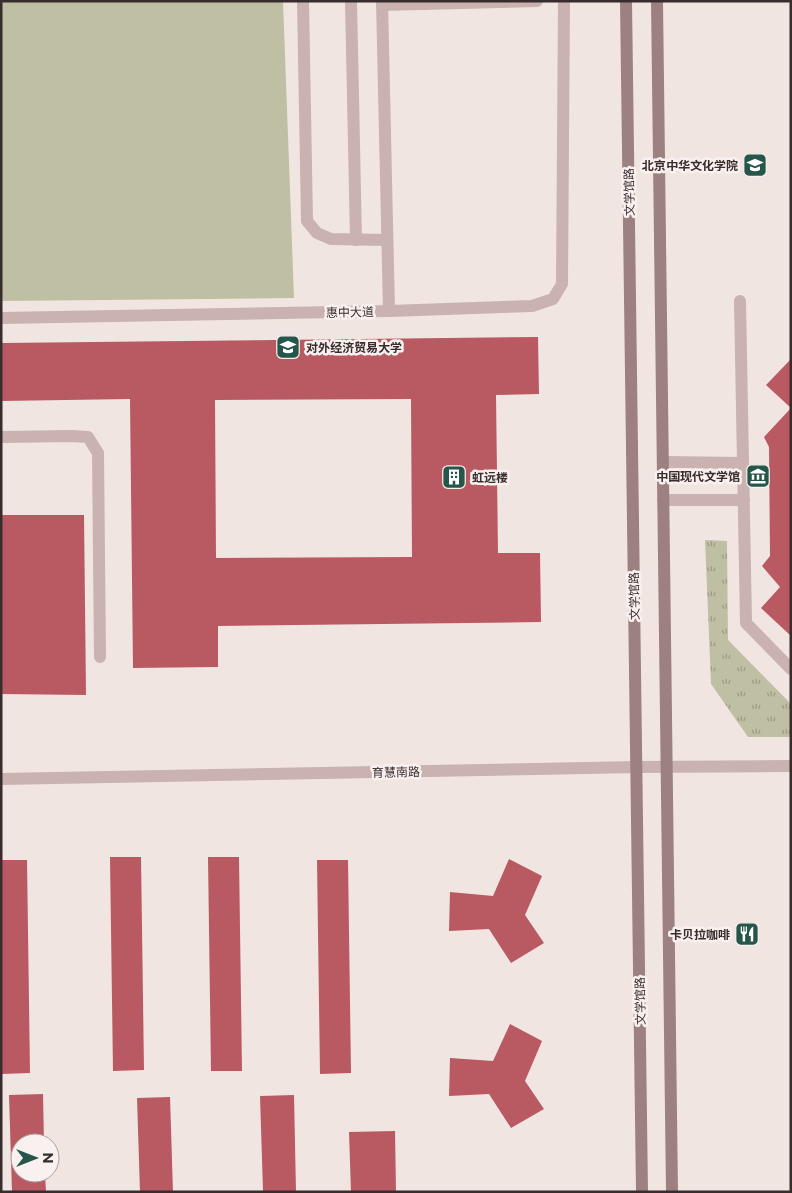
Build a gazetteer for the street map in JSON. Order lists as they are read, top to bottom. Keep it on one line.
{"streets":{"main road":["文学馆路"],"street":["惠中大道","育慧南路"]},"crossings":[["文学馆路","育慧南路"]],"places":{"school or university":["北京中华文化学院","对外经济贸易大学"],"museum":["中国现代文学馆"],"building":["虹远楼"],"restaurant":["卡贝拉咖啡"]},"north":"right"}
